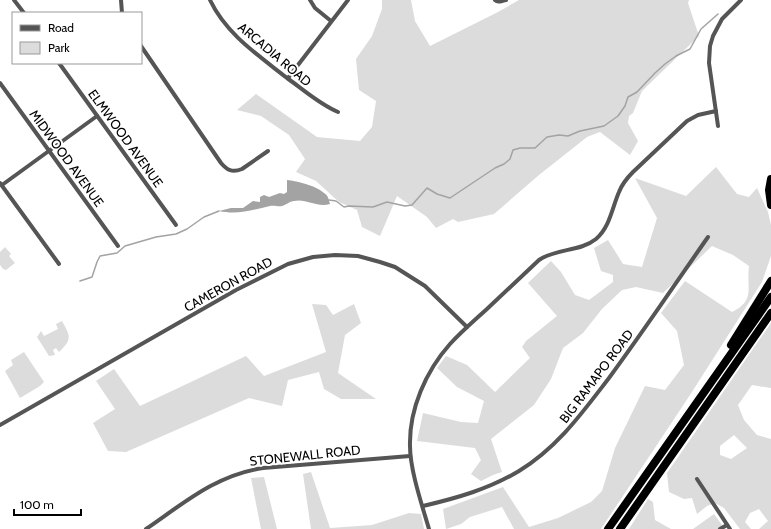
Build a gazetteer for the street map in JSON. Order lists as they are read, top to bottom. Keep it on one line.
{"streets":{"street":["ARCADIA ROAD","ELMWOOD AVENUE","MIDWOOD AVENUE","CAMERON ROAD","BIG RAMAPO ROAD","STONEWALL ROAD"]},"legend":["Road","Park"],"scale_bar":"100 m"}
